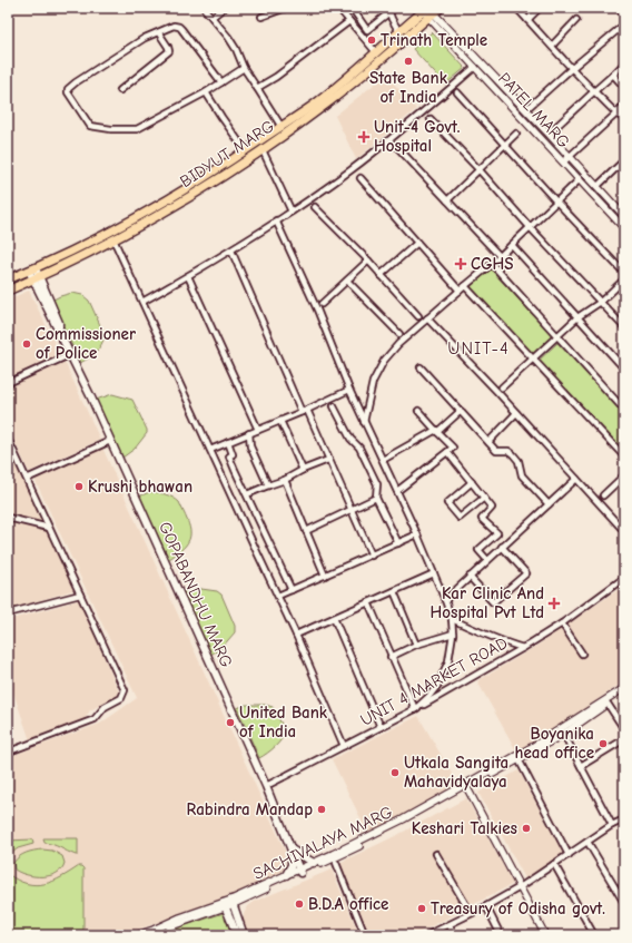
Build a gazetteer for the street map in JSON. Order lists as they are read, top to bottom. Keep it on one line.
{"streets":{"main road":["BIDYUT MARG","GOPABANDHU MARG"],"street":["PATEL MARG","UNIT 4 MARKET ROAD","SACHIVALAYA MARG"]},"crossings":[["PATEL MARG","BIDYUT MARG"],["BIDYUT MARG","GOPABANDHU MARG"],["GOPABANDHU MARG","UNIT 4 MARKET ROAD"],["GOPABANDHU MARG","SACHIVALAYA MARG"]],"districts":["UNIT-4"],"places":{"other":["Trinath Temple","State Bank of India","Commissioner of Police","Krushi bhawan","United Bank of India","Boyanika head office","Utkala Sangita Mahavidyalaya","Rabindra Mandap","Keshari Talkies","B.D.A office","Treasury of Odisha govt."],"health":["Unit-4 Govt. Hospital","CGHS","Kar Clinic And Hospital Pvt Ltd"]}}
